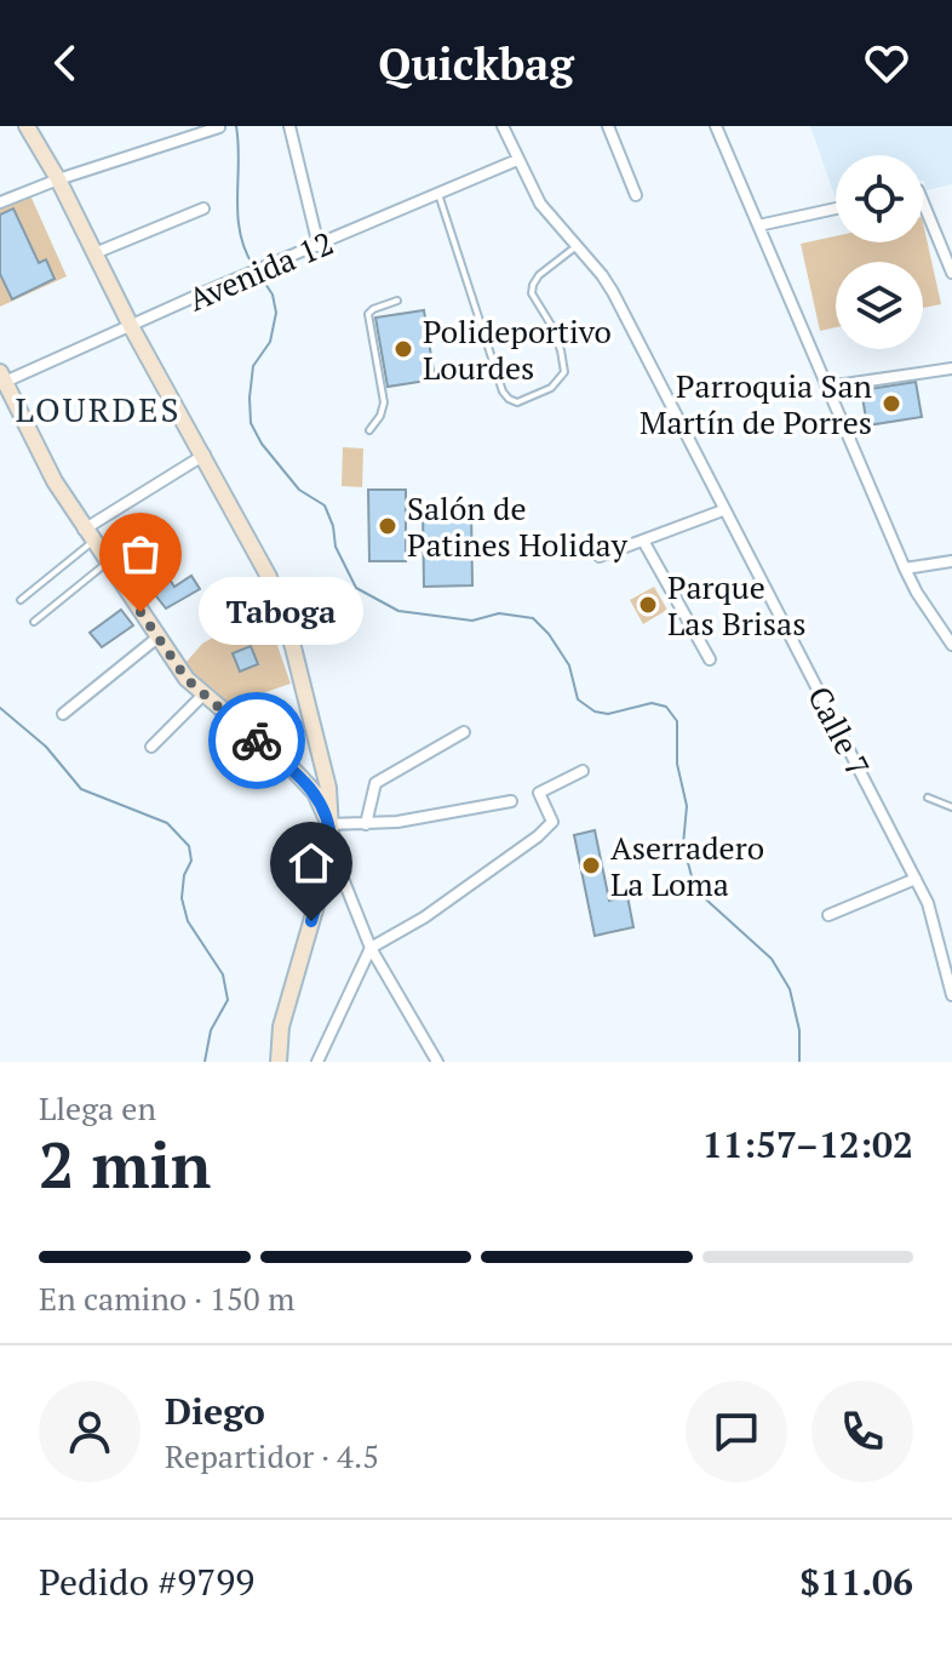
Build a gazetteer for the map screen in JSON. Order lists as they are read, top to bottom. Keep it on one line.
{"streets":{"street":["Avenida 12","Calle 7"]},"crossings":[["Avenida 12","Calle 7"]],"districts":["LOURDES"],"places":["Polideportivo Lourdes","Parroquia San Martín de Porres","Salón de Patines Holiday","Parque Las Brisas","Taboga","Aserradero La Loma"],"page":{"header":"Quickbag","bubble":"Taboga","heading":["2 min","Llega en","11:57–12:02"],"panel":["Diego","Repartidor · 4.5","Pedido #9799","$11.06"],"bar":"En camino · 150 m"}}
